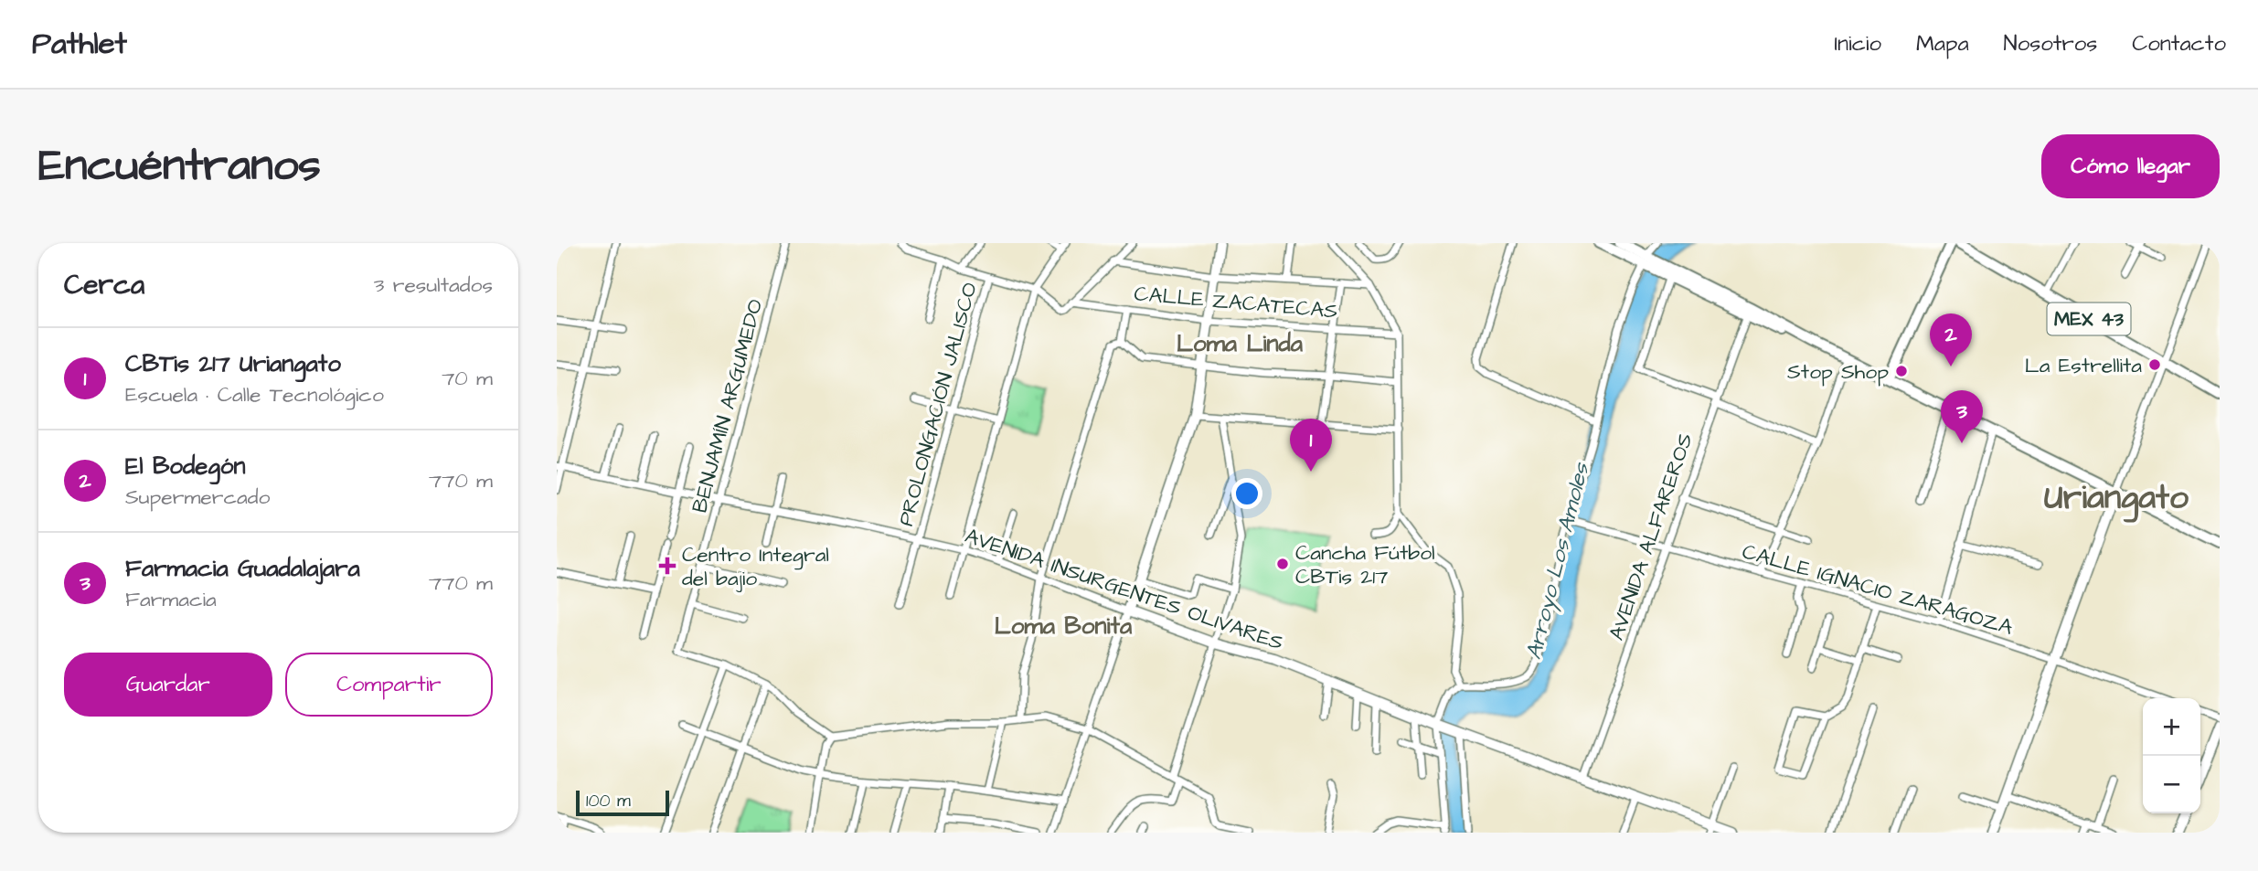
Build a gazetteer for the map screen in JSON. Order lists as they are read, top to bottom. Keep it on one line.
{"streets":{"main road":["MEX 43"],"street":["CALLE ZACATECAS","PROLONGACIÓN JALISCO","BENJAMÍN ARGUMEDO","AVENIDA ALFAREROS","AVENIDA INSURGENTES OLIVARES","CALLE IGNACIO ZARAGOZA"]},"crossings":[["PROLONGACIÓN JALISCO","AVENIDA INSURGENTES OLIVARES"],["BENJAMÍN ARGUMEDO","AVENIDA INSURGENTES OLIVARES"],["AVENIDA ALFAREROS","CALLE IGNACIO ZARAGOZA"]],"districts":["Loma Linda","Uriangato","Loma Bonita"],"water":["Arroyo Los Amoles"],"places":{"other":["La Estrellita","Stop Shop","Cancha Fútbol CBTis 217"],"health":["Centro Integral del bajio"]},"scale_bar":"100 m","page":{"header":"Pathlet","nav":["Inicio","Mapa","Nosotros","Contacto"],"buttons":["Cómo llegar",["Guardar","Compartir"]],"title":"Encuéntranos","heading":["Cerca","3 resultados"],"pins":["2","3","1"],"list":[{"mark":"1","name":"CBTis 217 Uriangato","note":"Escuela · Calle Tecnológico","value":"70 m"},{"mark":"2","name":"El Bodegón","note":"Supermercado","value":"770 m"},{"mark":"3","name":"Farmacia Guadalajara","note":"Farmacia","value":"770 m"}],"map_buttons":["+","−"],"scale":"100 m"}}
